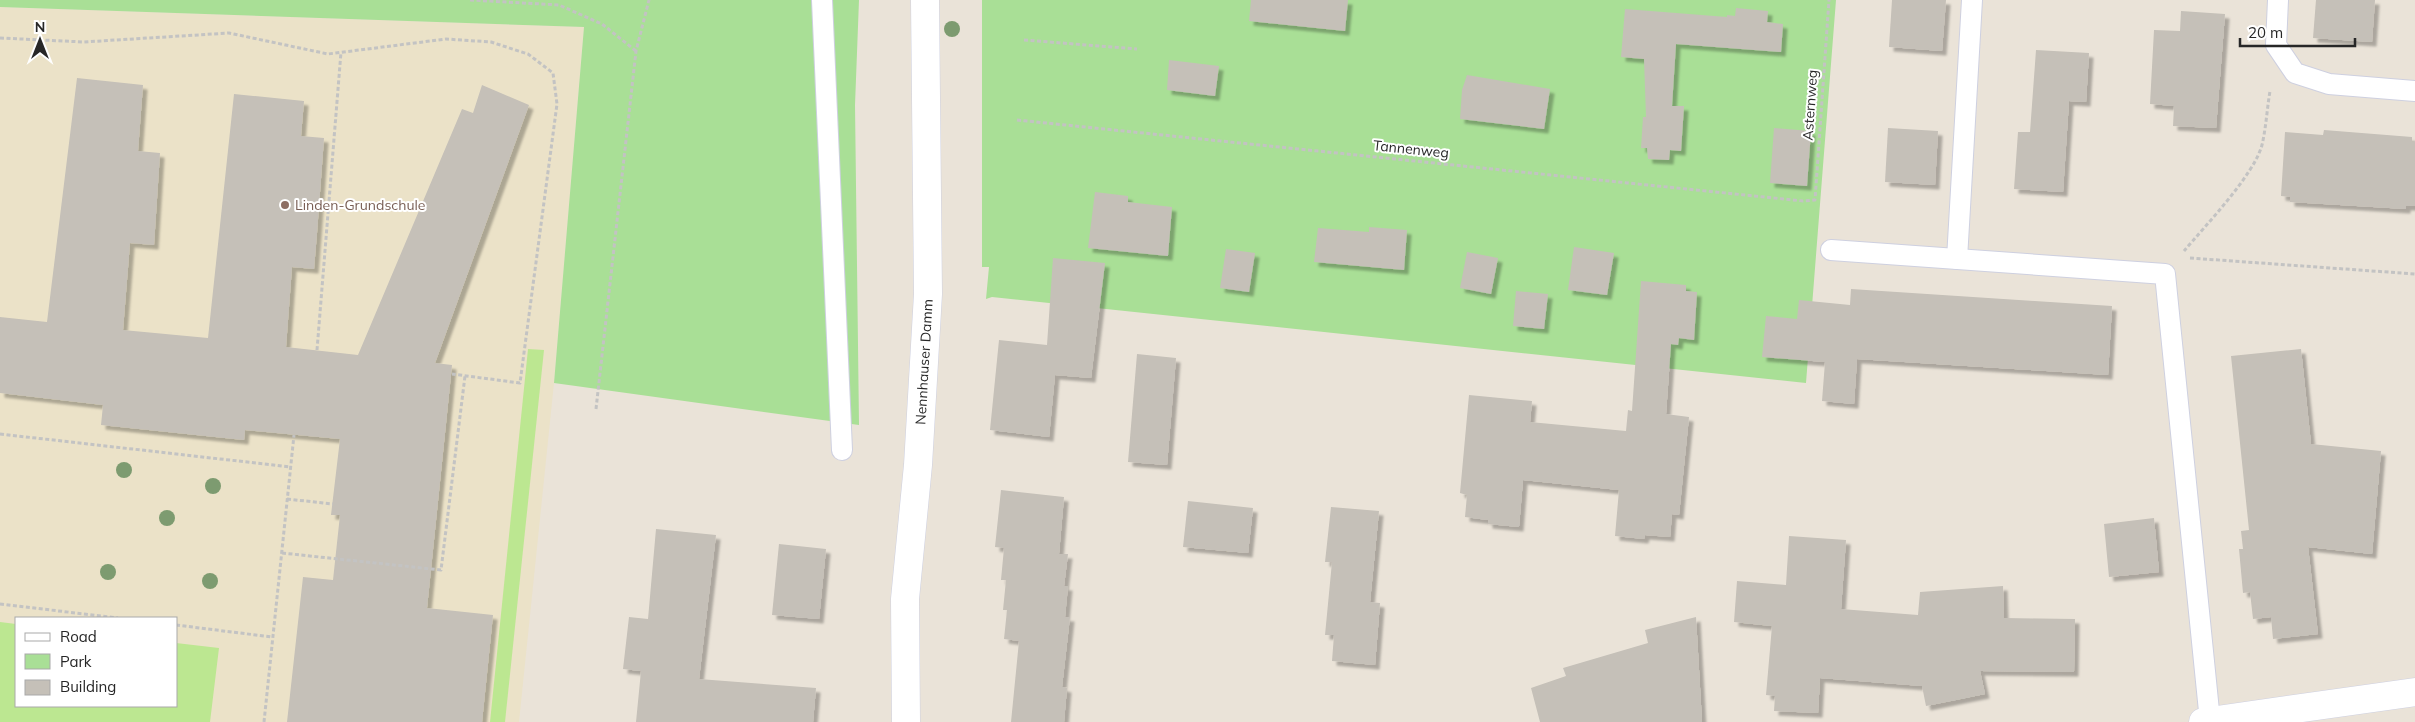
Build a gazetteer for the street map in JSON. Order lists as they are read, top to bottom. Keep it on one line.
{"streets":{"street":["Nennhauser Damm"],"path":["Asternweg","Tannenweg"]},"crossings":[["Asternweg","Tannenweg"]],"places":["Linden-Grundschule"],"legend":["Road","Park","Building"],"scale_bar":"20 m","north":"top"}
